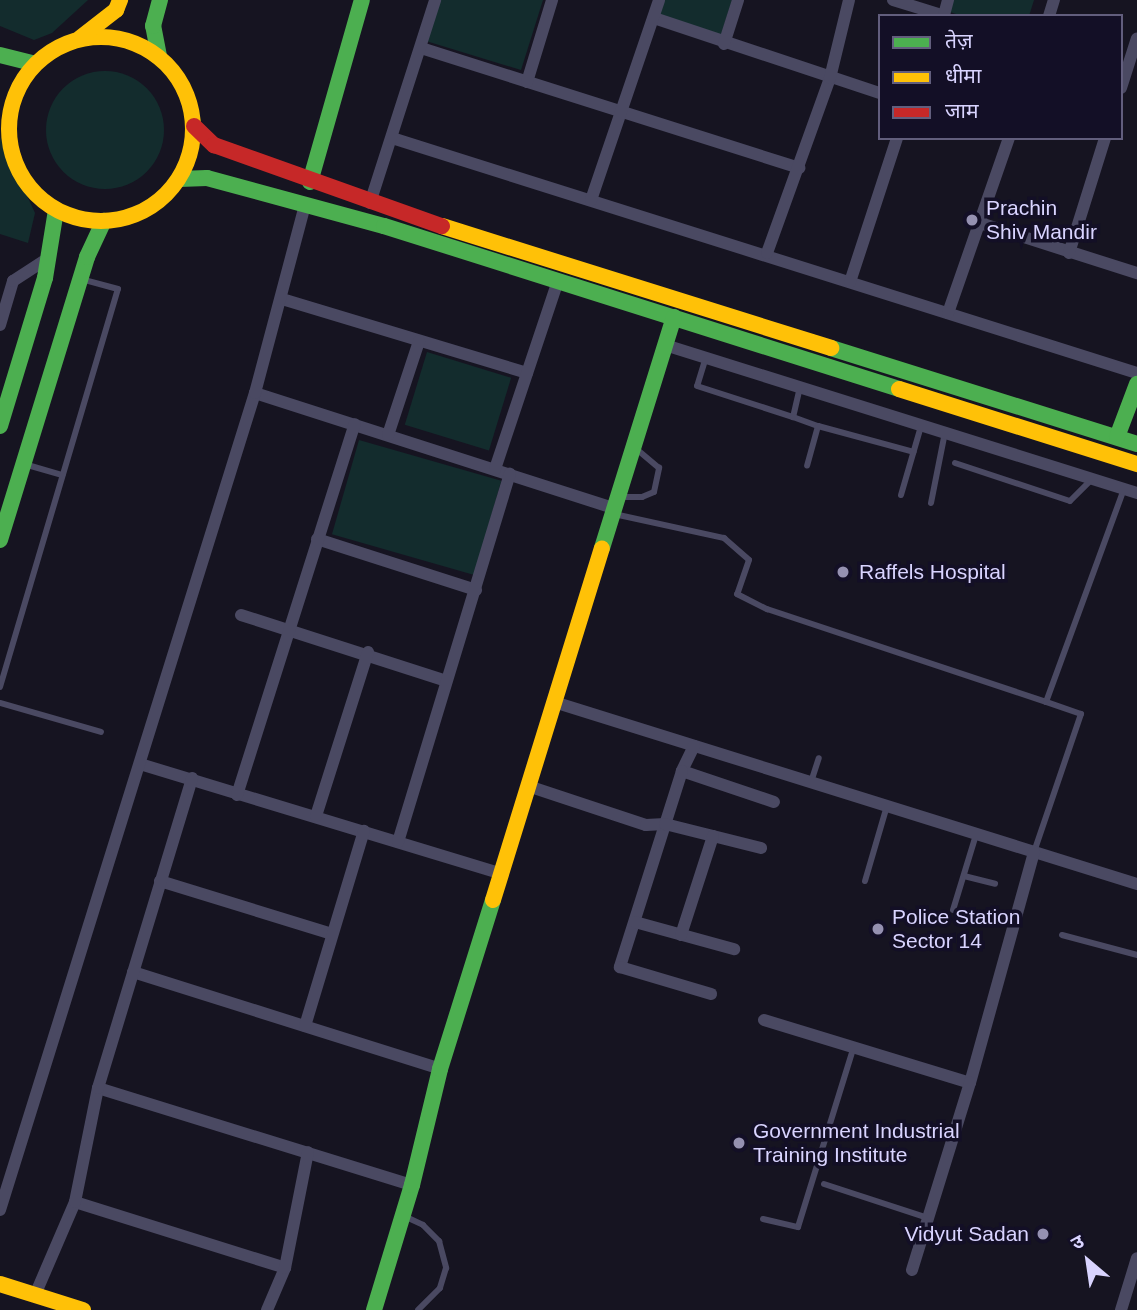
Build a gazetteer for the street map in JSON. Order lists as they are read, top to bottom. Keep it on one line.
{"places":["Prachin Shiv Mandir","Raffels Hospital","Police Station Sector 14","Government Industrial Training Institute","Vidyut Sadan"],"legend":["तेज़","धीमा","जाम"],"north":"top left"}
